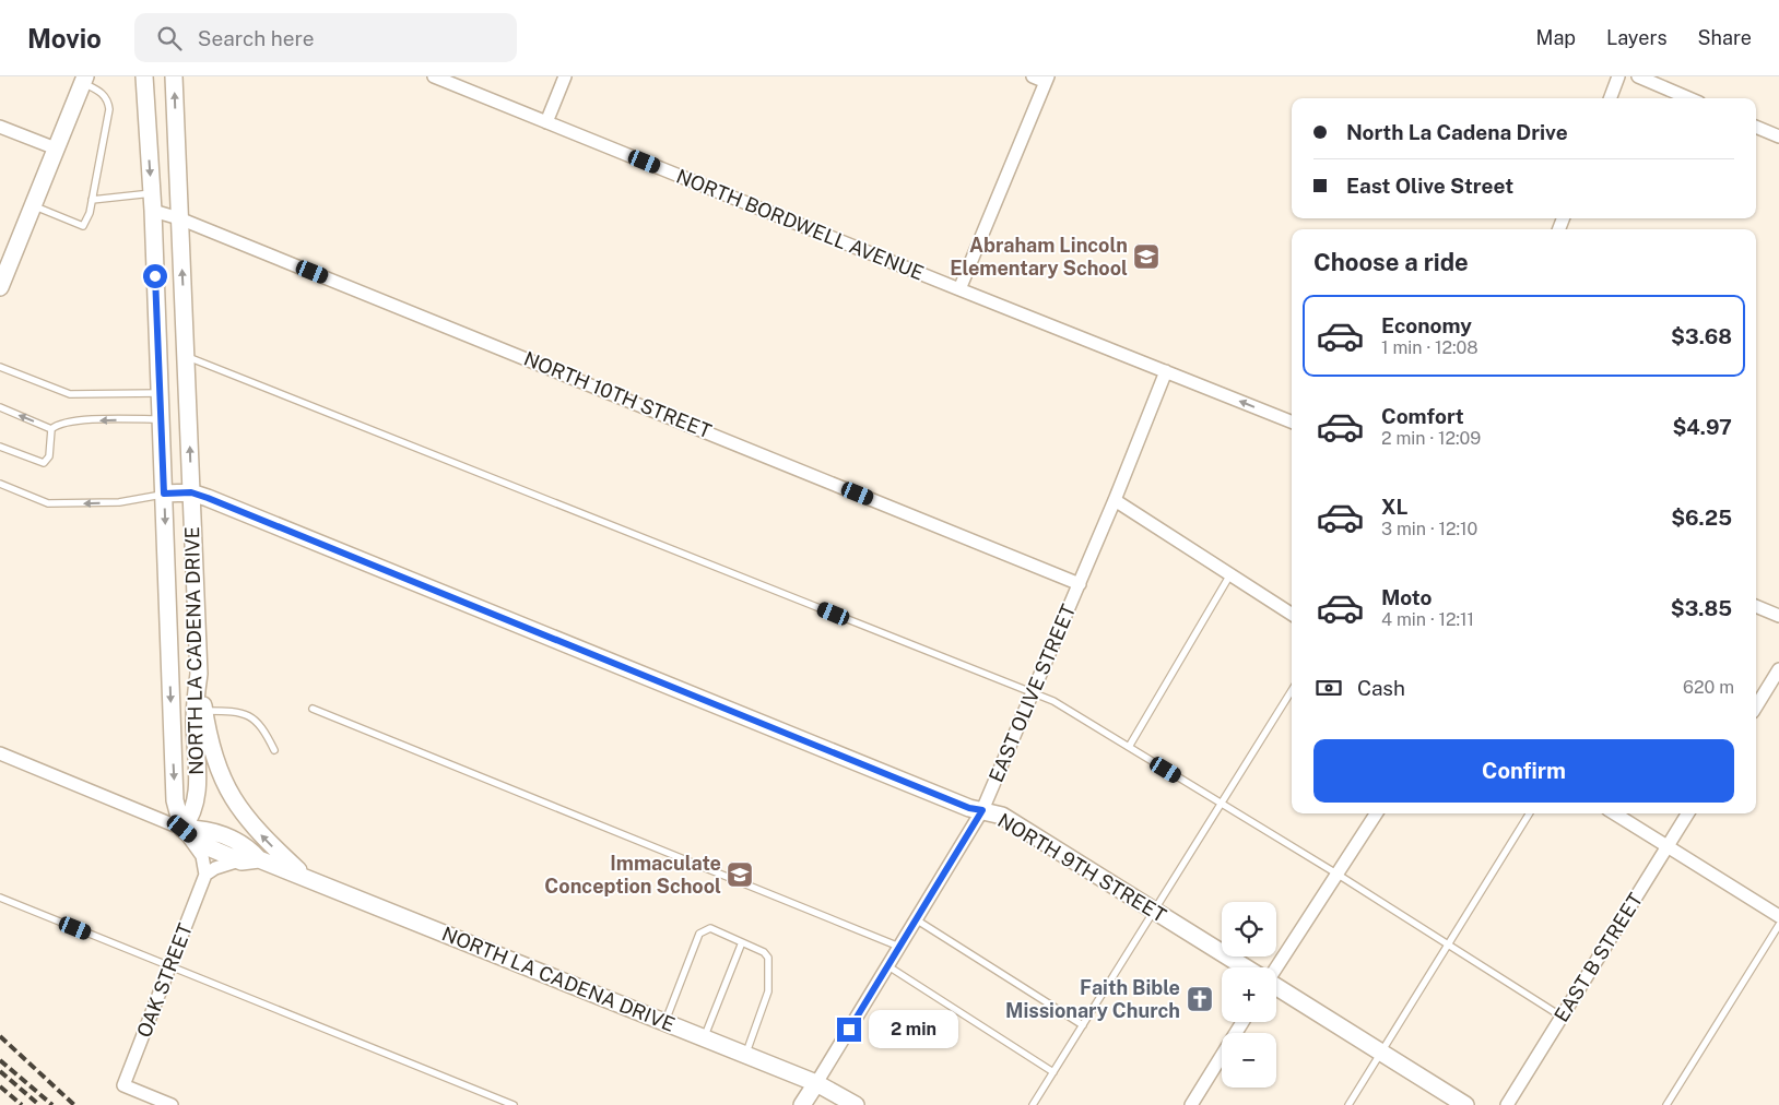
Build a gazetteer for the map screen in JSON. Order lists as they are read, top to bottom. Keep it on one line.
{"streets":{"main road":["NORTH LA CADENA DRIVE","NORTH 9TH STREET"],"street":["NORTH BORDWELL AVENUE","NORTH 10TH STREET","EAST OLIVE STREET","EAST B STREET","OAK STREET"]},"crossings":[["NORTH BORDWELL AVENUE","EAST OLIVE STREET"],["NORTH 10TH STREET","NORTH LA CADENA DRIVE"],["NORTH 10TH STREET","EAST OLIVE STREET"],["NORTH LA CADENA DRIVE","EAST OLIVE STREET"],["NORTH LA CADENA DRIVE","NORTH 9TH STREET"],["EAST OLIVE STREET","NORTH 9TH STREET"]],"places":{"school or university":["Abraham Lincoln Elementary School","Immaculate Conception School"],"church":["Faith Bible Missionary Church"]},"page":{"header":"Movio","search":"Search here","nav":["Map","Layers","Share"],"banner":["North La Cadena Drive","East Olive Street"],"heading":"Choose a ride","list":[{"name":"Economy","note":"1 min · 12:08","value":"$3.68"},{"name":"Comfort","note":"2 min · 12:09","value":"$4.97"},{"name":"XL","note":"3 min · 12:10","value":"$6.25"},{"name":"Moto","note":"4 min · 12:11","value":"$3.85"}],"pay":["Cash","620 m"],"buttons":"Confirm","map_buttons":["+","−"],"bubble":"2 min"}}
